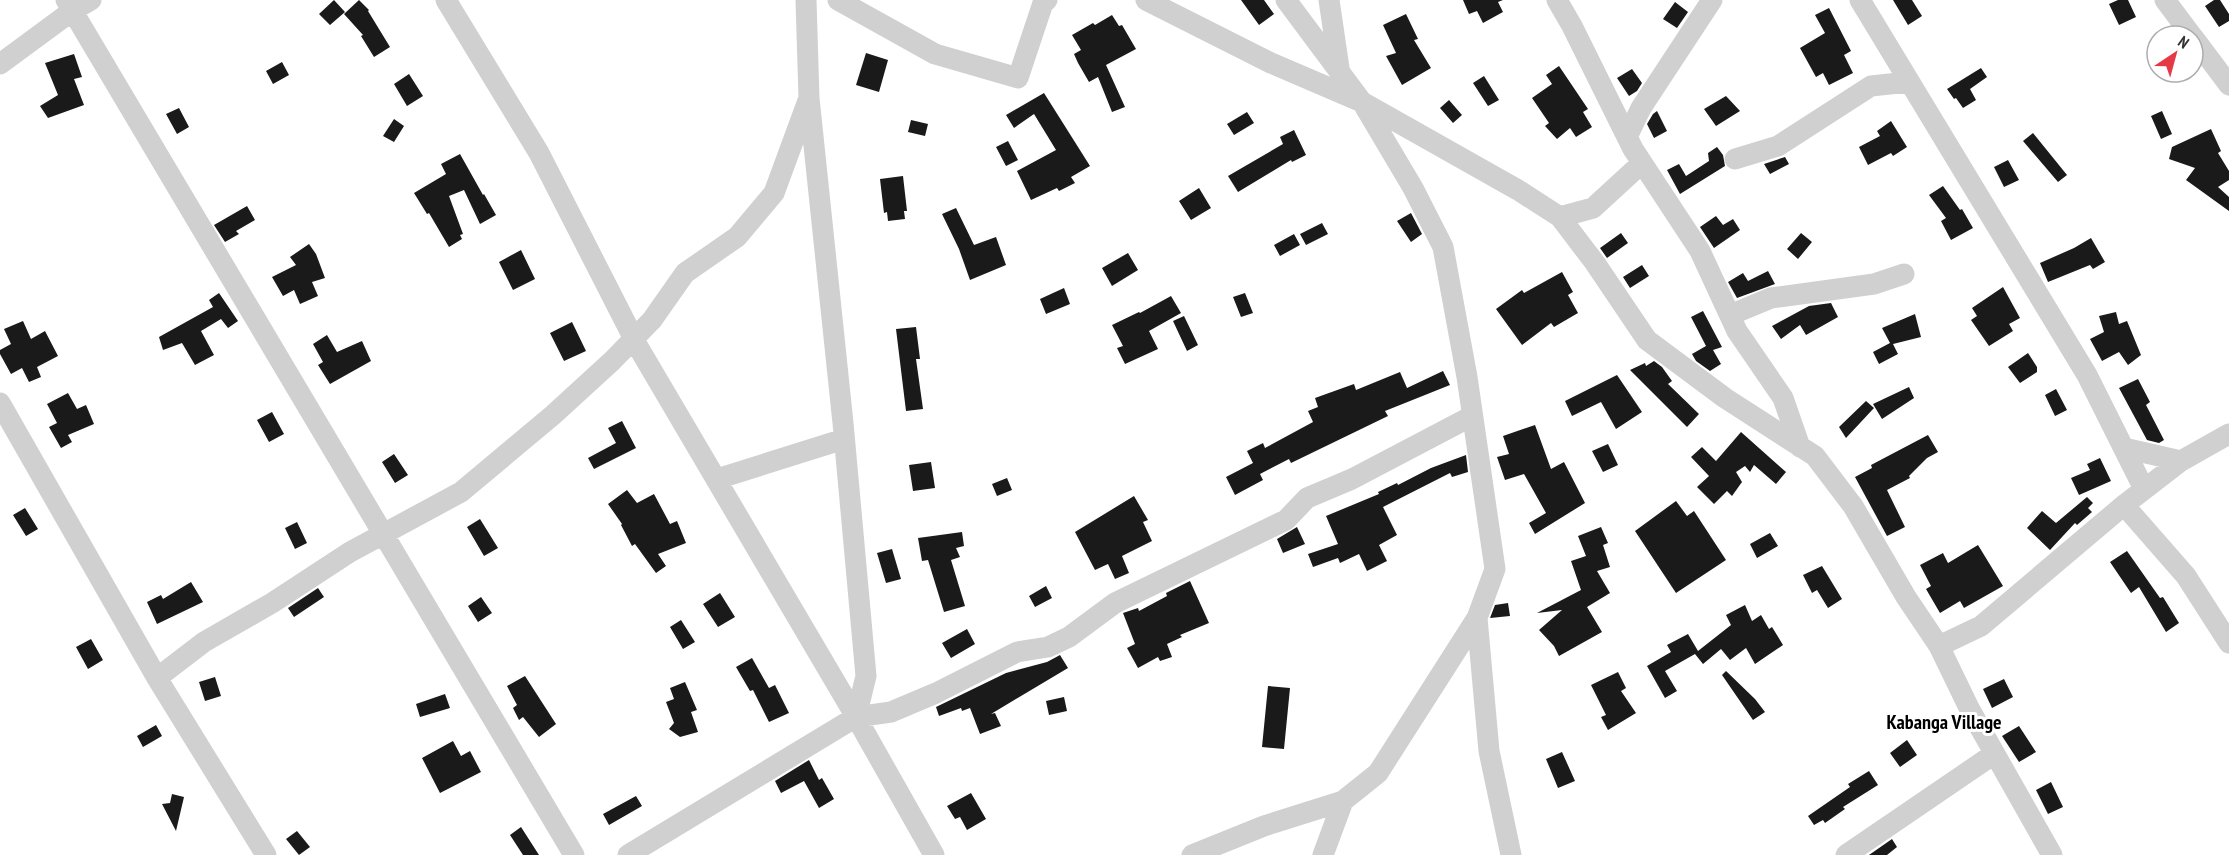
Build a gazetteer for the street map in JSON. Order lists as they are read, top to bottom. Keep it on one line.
{"districts":["Kabanga Village"],"north":"top right"}
